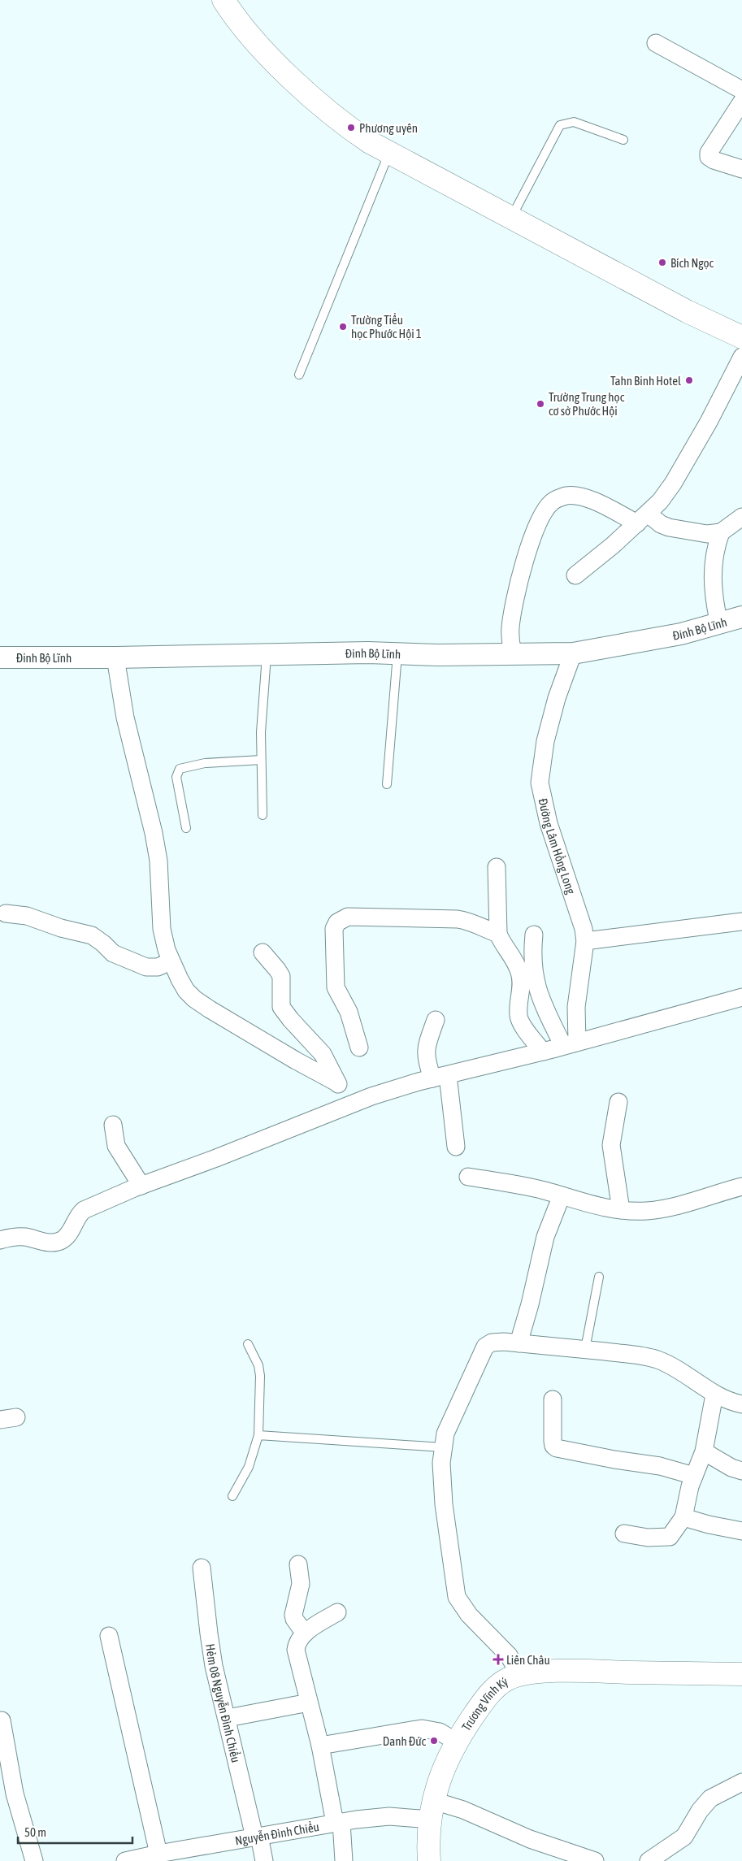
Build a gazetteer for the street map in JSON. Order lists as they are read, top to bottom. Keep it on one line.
{"streets":{"main road":["Trương Vĩnh Ký"],"street":["Đinh Bộ Lĩnh","Đường Lâm Hồng Long","Hẻm 08 Nguyễn Đình Chiểu","Nguyễn Đình Chiểu"]},"crossings":[["Đinh Bộ Lĩnh","Đường Lâm Hồng Long"],["Hẻm 08 Nguyễn Đình Chiểu","Nguyễn Đình Chiểu"],["Trương Vĩnh Ký","Nguyễn Đình Chiểu"]],"places":{"other":["Phương uyên","Bích Ngọc","Trường Tiểu học Phước Hội 1","Tahn Binh Hotel","Trường Trung học cơ sở Phước Hội","Danh Đức"],"health":["Liên Châu"]},"scale_bar":"50 m"}
